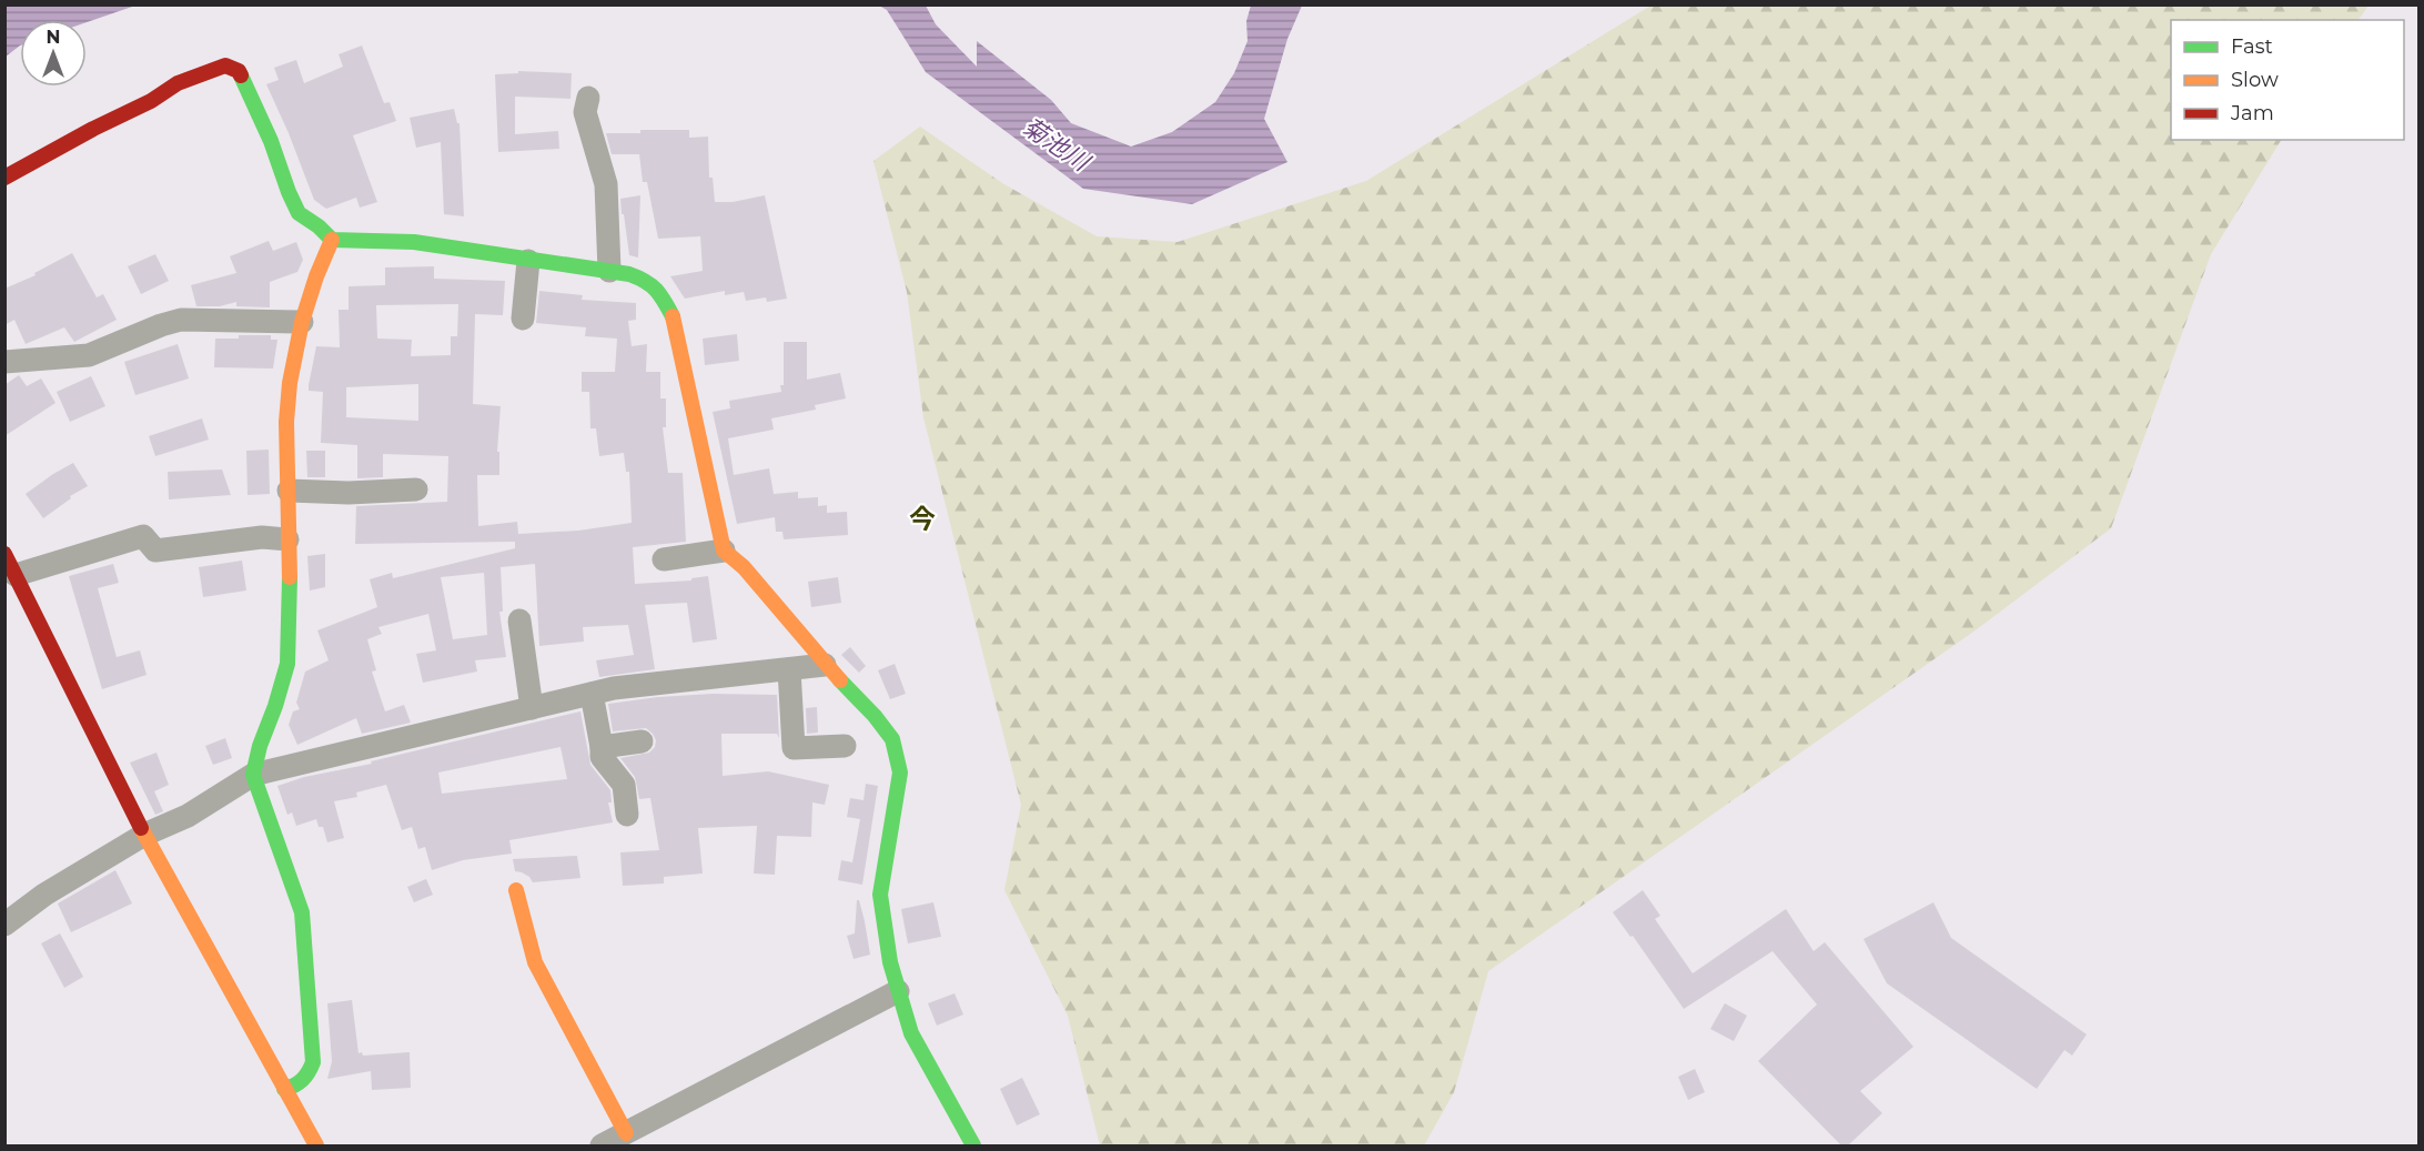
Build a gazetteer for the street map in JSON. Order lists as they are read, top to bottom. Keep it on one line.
{"districts":["今"],"water":["菊池川"],"legend":["Fast","Slow","Jam"],"north":"top"}
